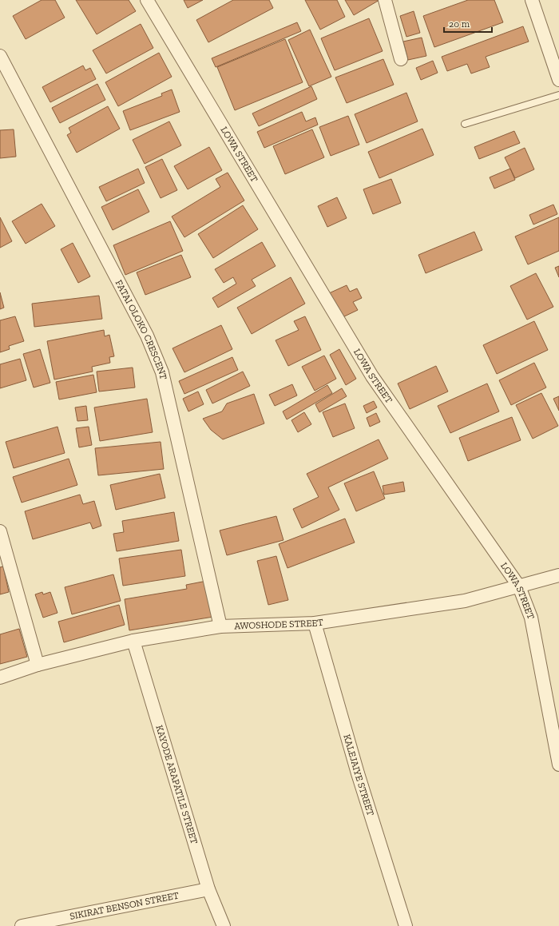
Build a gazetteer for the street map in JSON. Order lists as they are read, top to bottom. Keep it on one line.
{"streets":{"street":["LOWA STREET","FATAI OLOKO CRESCENT","AWOSHODE STREET","KALEJAIYE STREET","KAYODE ARAPATILE STREET","SIKIRAT BENSON STREET"]},"crossings":[["LOWA STREET","AWOSHODE STREET"],["FATAI OLOKO CRESCENT","AWOSHODE STREET"],["AWOSHODE STREET","KALEJAIYE STREET"],["AWOSHODE STREET","KAYODE ARAPATILE STREET"],["KAYODE ARAPATILE STREET","SIKIRAT BENSON STREET"]],"scale_bar":"20 m"}
